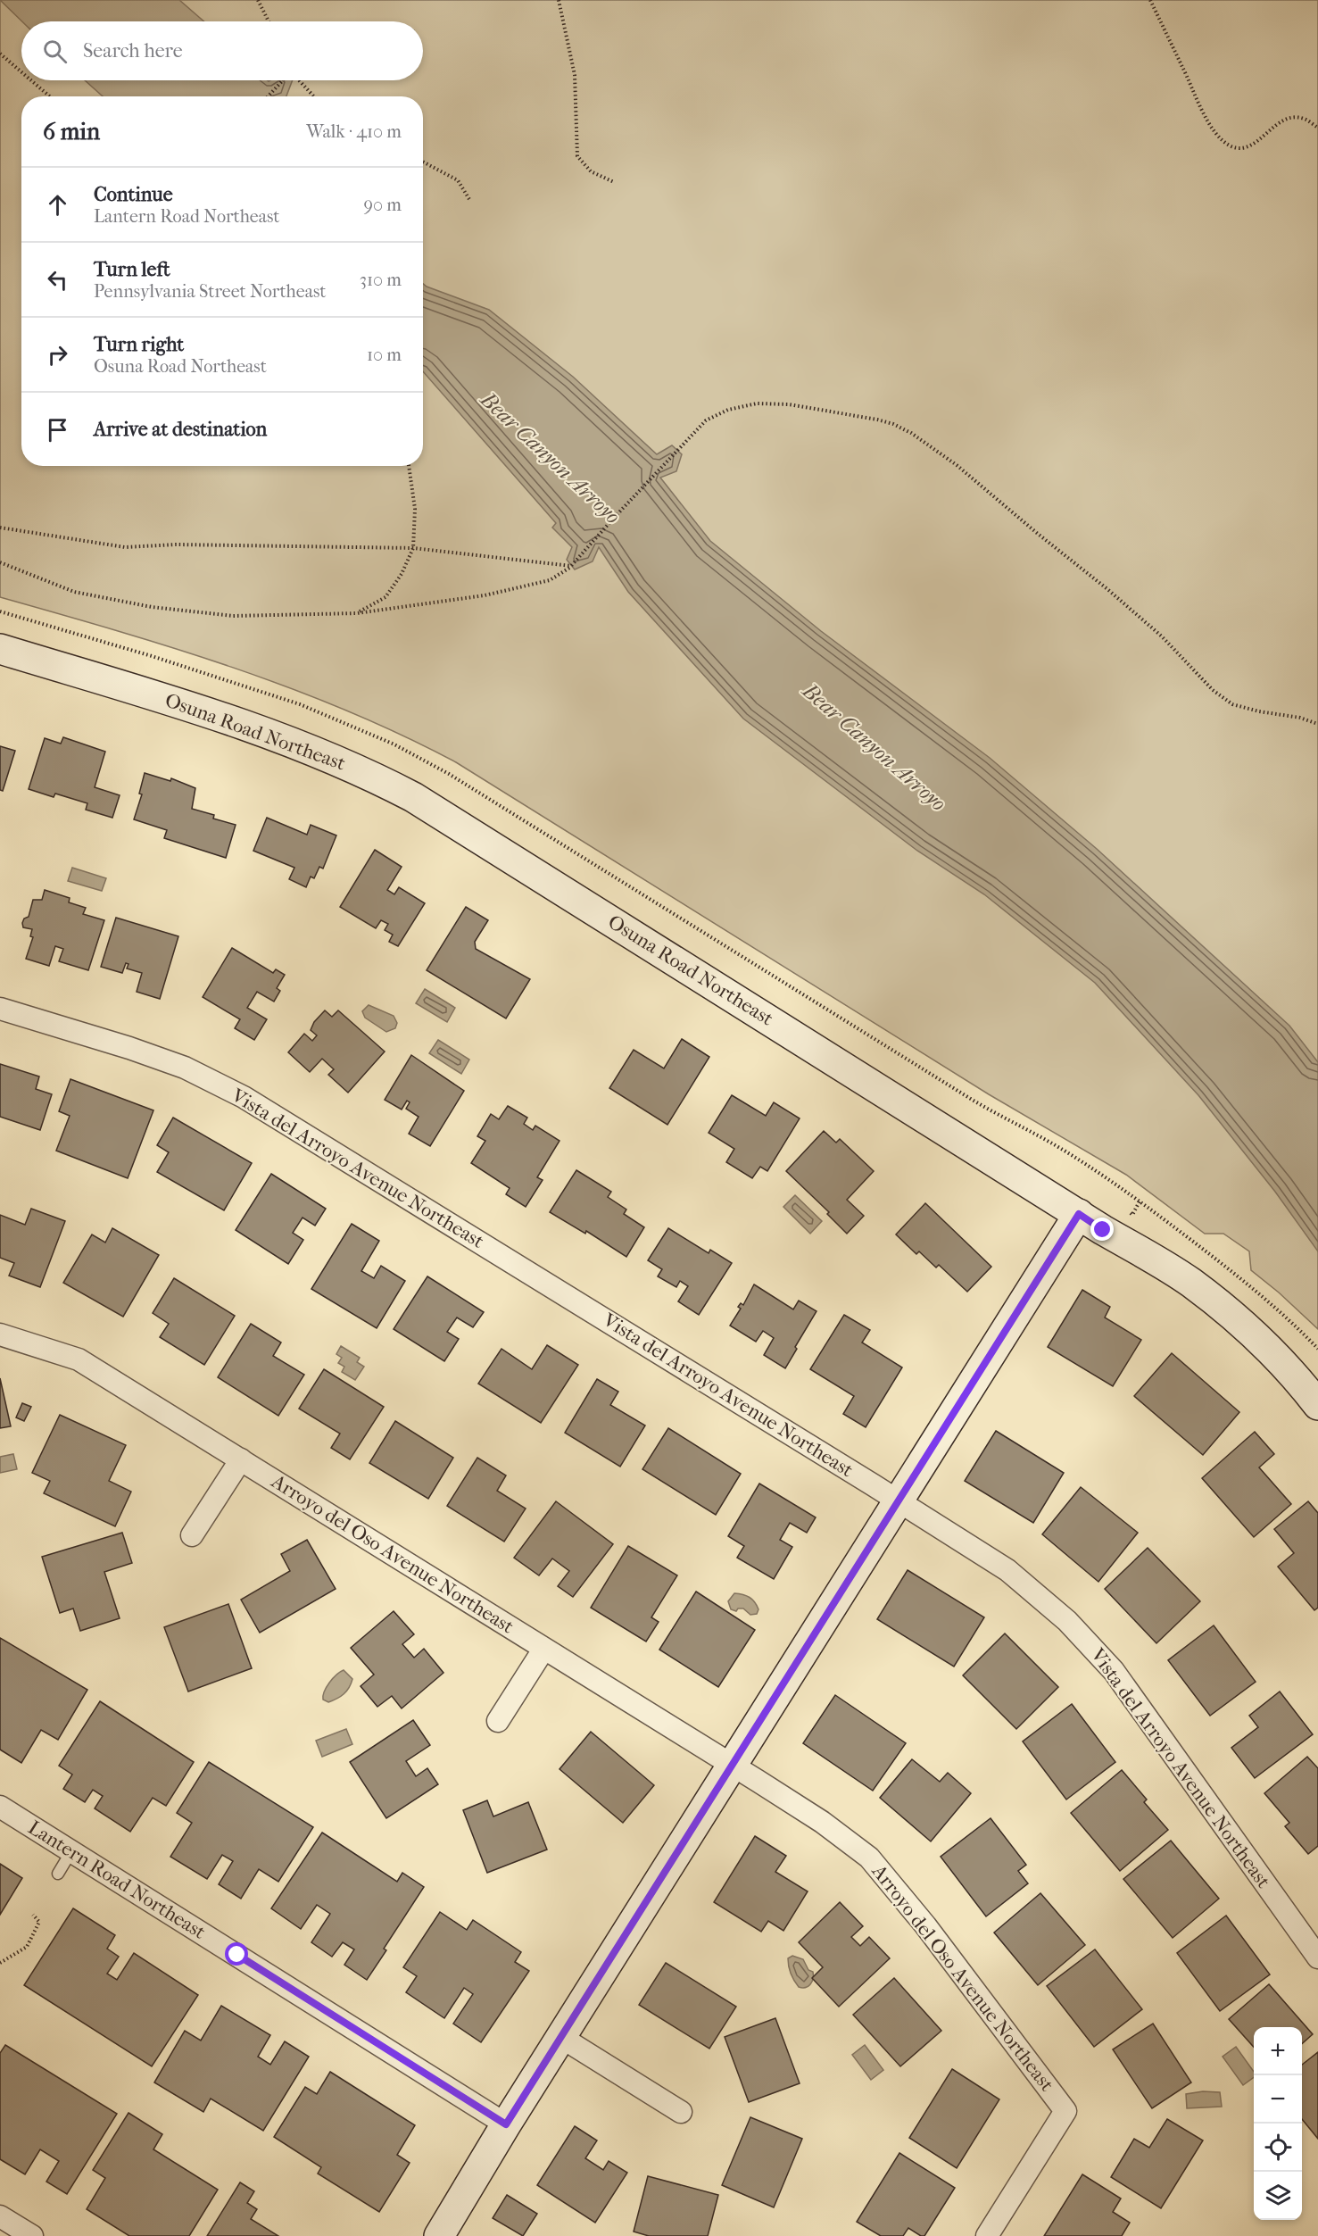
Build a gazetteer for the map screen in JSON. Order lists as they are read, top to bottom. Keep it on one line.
{"streets":{"street":["Osuna Road Northeast","Vista del Arroyo Avenue Northeast","Arroyo del Oso Avenue Northeast","Lantern Road Northeast"]},"water":["Bear Canyon Arroyo"],"page":{"search":"Search here","heading":["6 min","Walk · 410 m"],"list":[["Continue","Lantern Road Northeast","90 m"],["Turn left","Pennsylvania Street Northeast","310 m"],["Turn right","Osuna Road Northeast","10 m"],"Arrive at destination"],"map_buttons":["+","−"]}}
